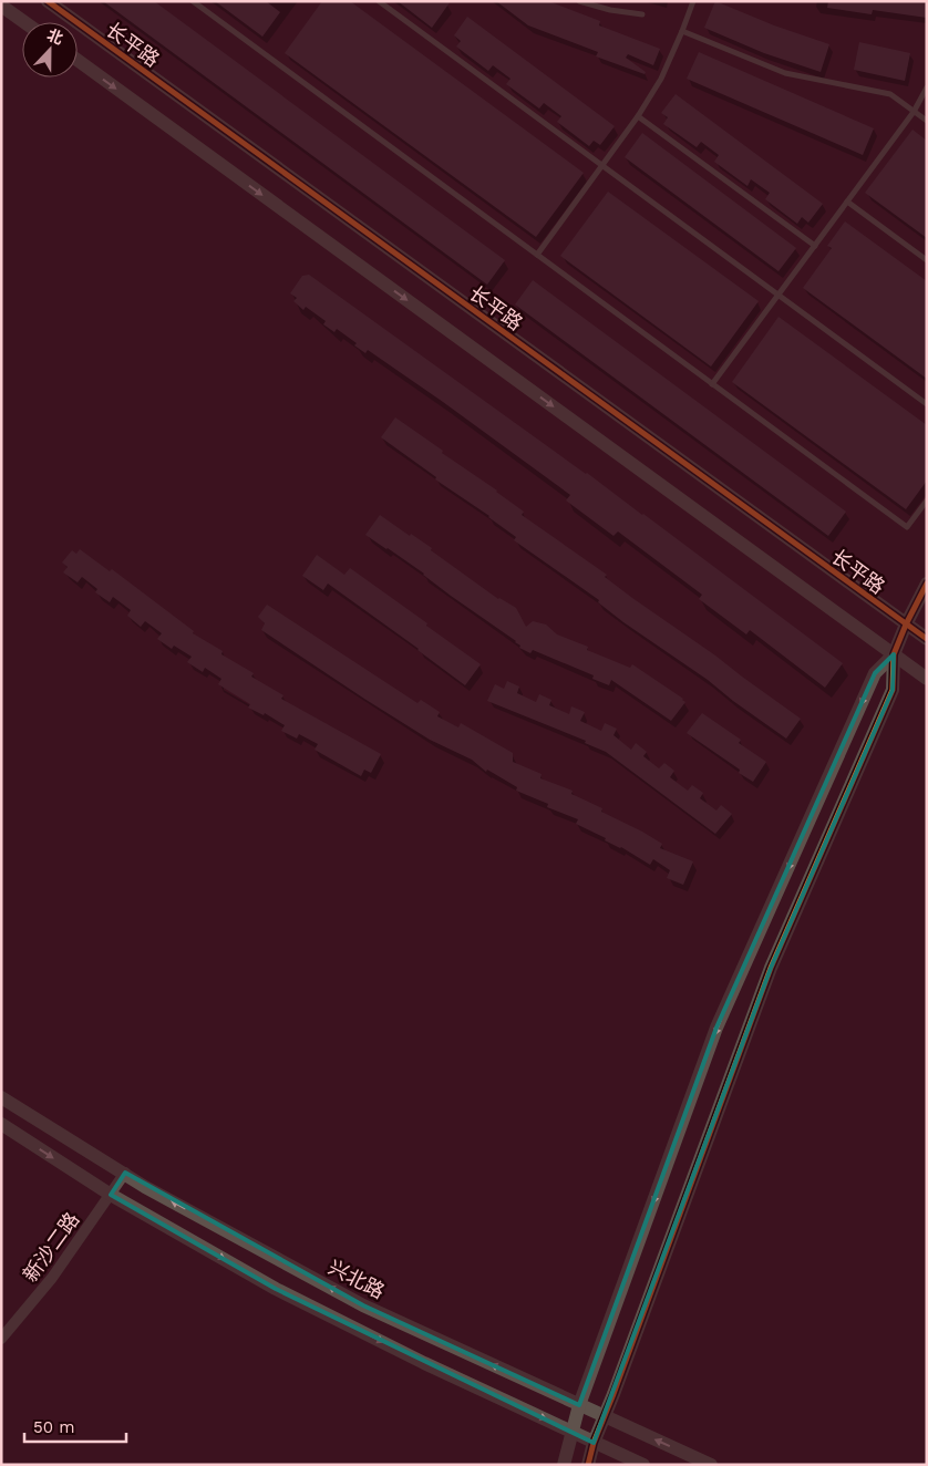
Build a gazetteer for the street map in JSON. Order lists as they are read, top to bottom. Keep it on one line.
{"streets":{"street":["长平路","新沙二路","兴北路"]},"crossings":[["新沙二路","兴北路"]],"scale_bar":"50 m","north":"top"}
